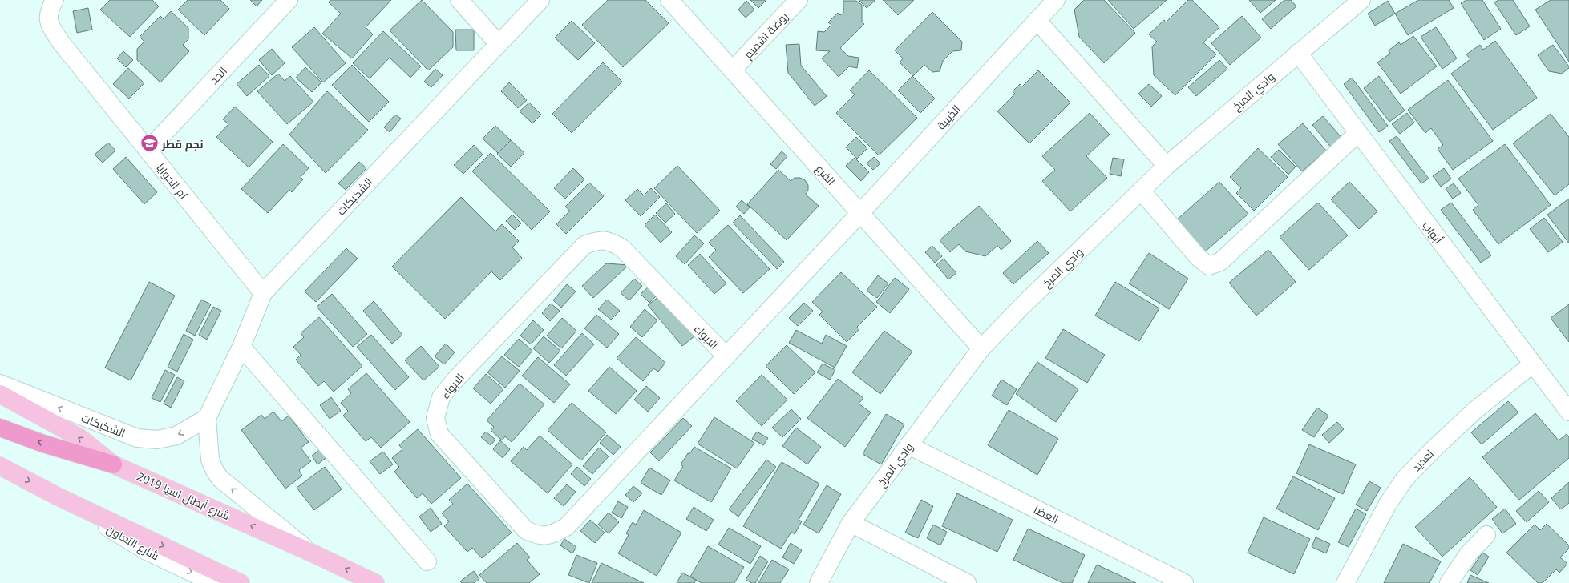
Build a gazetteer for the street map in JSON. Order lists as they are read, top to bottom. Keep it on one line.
{"streets":{"main road":["شارع أبطال اسيا 2019"],"street":["روضة اشميم","الحد","وادي المرخ","الذيبية","الفرع","ام الحوايا","الشكيكات","أبواب","الابواء","لعديد","الغضا","شارع التعاون"]},"crossings":[["روضة اشميم","الفرع"],["الحد","ام الحوايا"],["وادي المرخ","الفرع"],["وادي المرخ","أبواب"],["وادي المرخ","الغضا"],["الذيبية","الفرع"],["الذيبية","الابواء"],["الفرع","الابواء"],["ام الحوايا","الشكيكات"],["أبواب","لعديد"]],"one_way":["شارع التعاون"],"places":{"school or university":["نجم قطر"]}}
